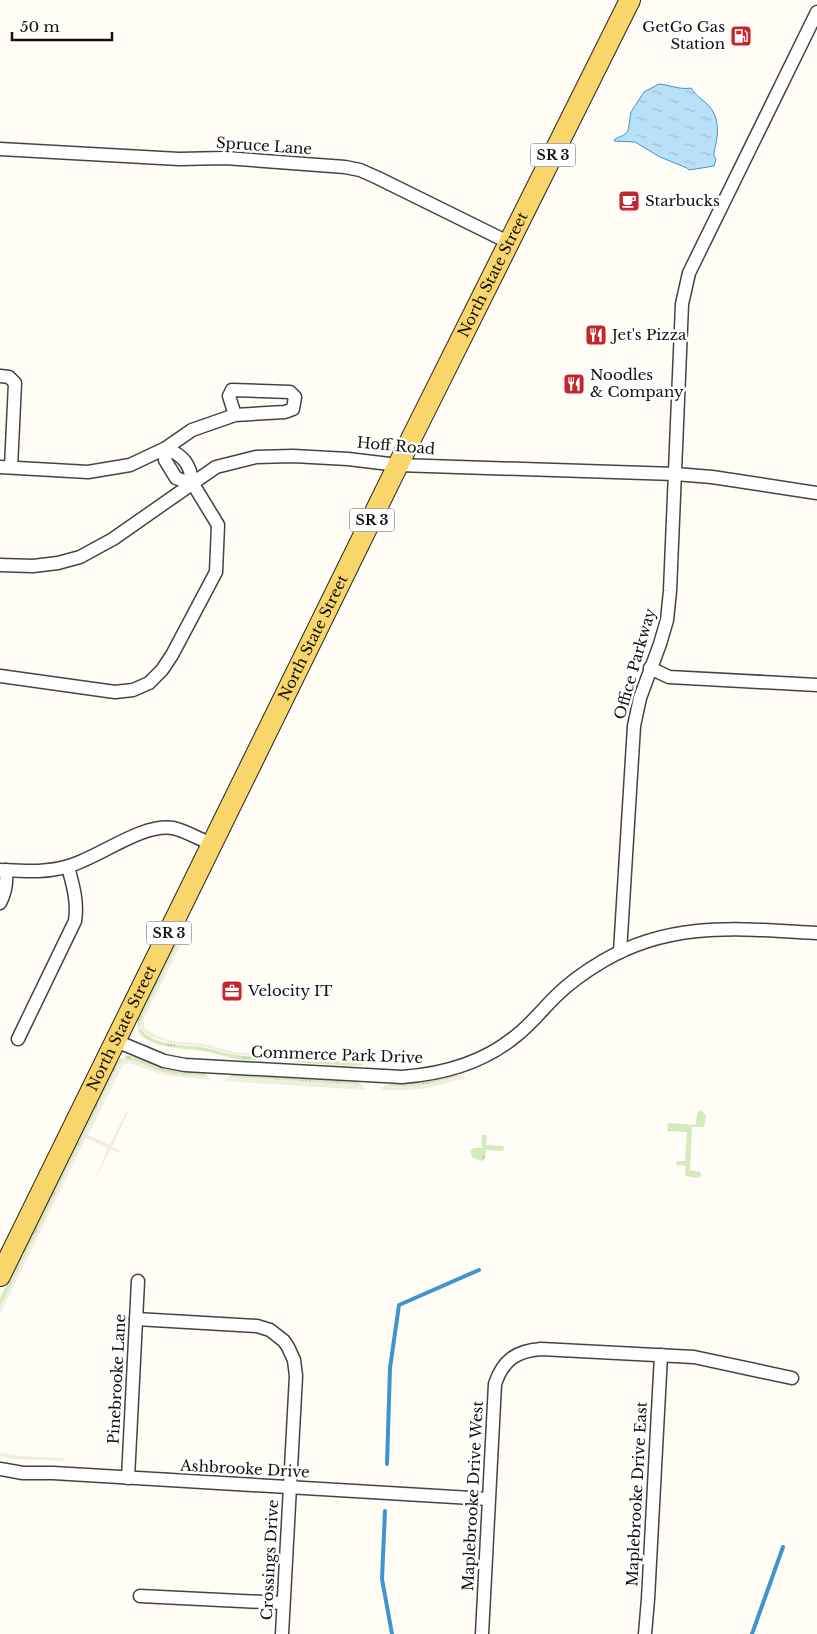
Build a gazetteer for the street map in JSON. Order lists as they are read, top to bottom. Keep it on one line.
{"streets":{"main road":["SR 3","North State Street"],"street":["Spruce Lane","Hoff Road","Office Parkway","Commerce Park Drive","Pinebrooke Lane","Ashbrooke Drive","Maplebrooke Drive East","Maplebrooke Drive West","Crossings Drive"]},"crossings":[["Spruce Lane","North State Street"],["North State Street","Hoff Road"],["North State Street","Commerce Park Drive"],["Hoff Road","Office Parkway"],["Office Parkway","Commerce Park Drive"],["Pinebrooke Lane","Ashbrooke Drive"],["Pinebrooke Lane","Crossings Drive"],["Ashbrooke Drive","Maplebrooke Drive West"],["Ashbrooke Drive","Crossings Drive"],["Maplebrooke Drive East","Maplebrooke Drive West"]],"places":{"fuel station":["GetGo Gas Station"],"cafe":["Starbucks"],"restaurant":["Jet's Pizza","Noodles & Company"],"office":["Velocity IT"]},"scale_bar":"50 m"}
